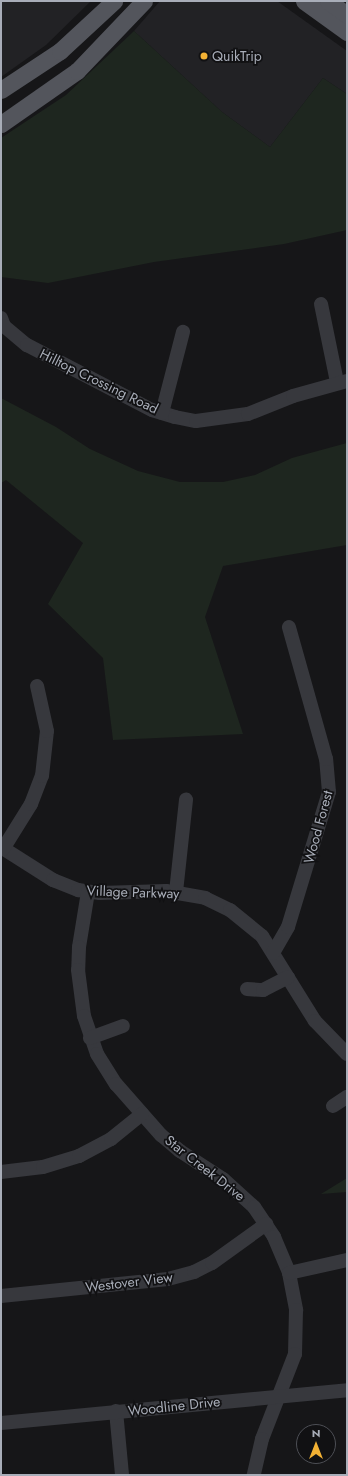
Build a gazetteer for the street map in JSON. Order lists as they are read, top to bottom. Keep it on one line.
{"streets":{"street":["Hilltop Crossing Road","Wood Forest","Village Parkway","Star Creek Drive","Westover View","Woodline Drive"]},"crossings":[["Wood Forest","Village Parkway"],["Village Parkway","Star Creek Drive"],["Star Creek Drive","Westover View"],["Star Creek Drive","Woodline Drive"]],"places":["QuikTrip"],"north":"top"}
